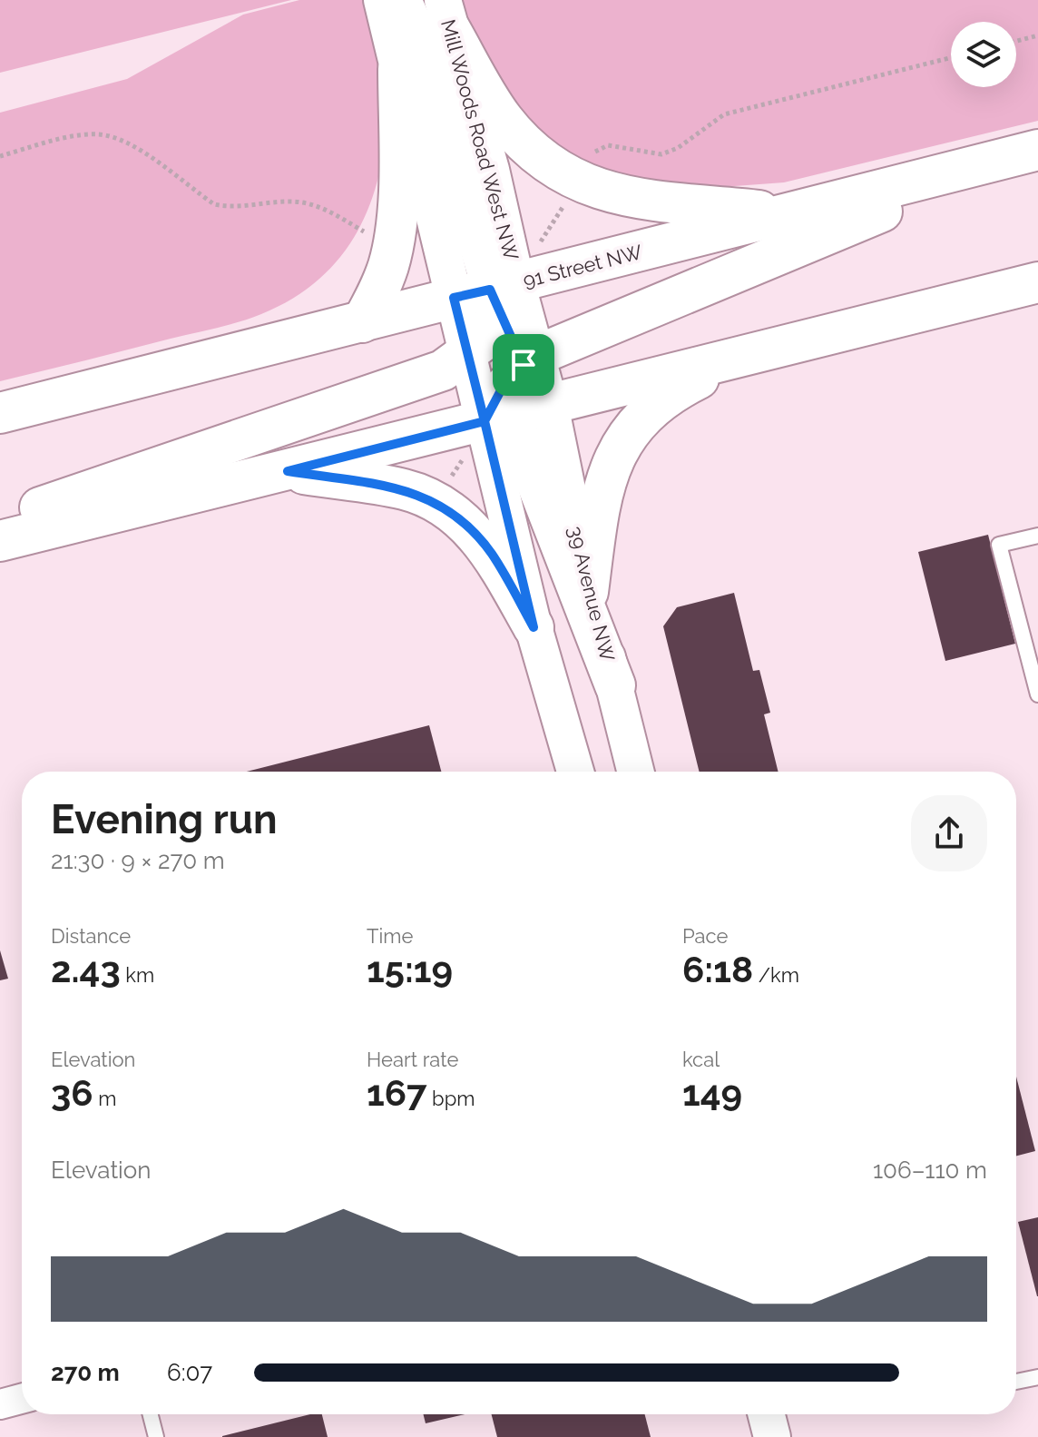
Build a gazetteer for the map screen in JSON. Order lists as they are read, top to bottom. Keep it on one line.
{"streets":{"main road":["91 Street NW"],"street":["Mill Woods Road West NW","39 Avenue NW"]},"crossings":[["Mill Woods Road West NW","91 Street NW"]],"page":{"heading":["Evening run","21:30 · 9 × 270 m"],"stats":[["Distance","2.43 km"],["Time","15:19"],["Pace","6:18 /km"],["Elevation","36 m"],["Heart rate","167 bpm"],["kcal","149"]],"chart":["Elevation","106–110 m"],"list":[{"name":"270 m","note":"6:07"}]}}
